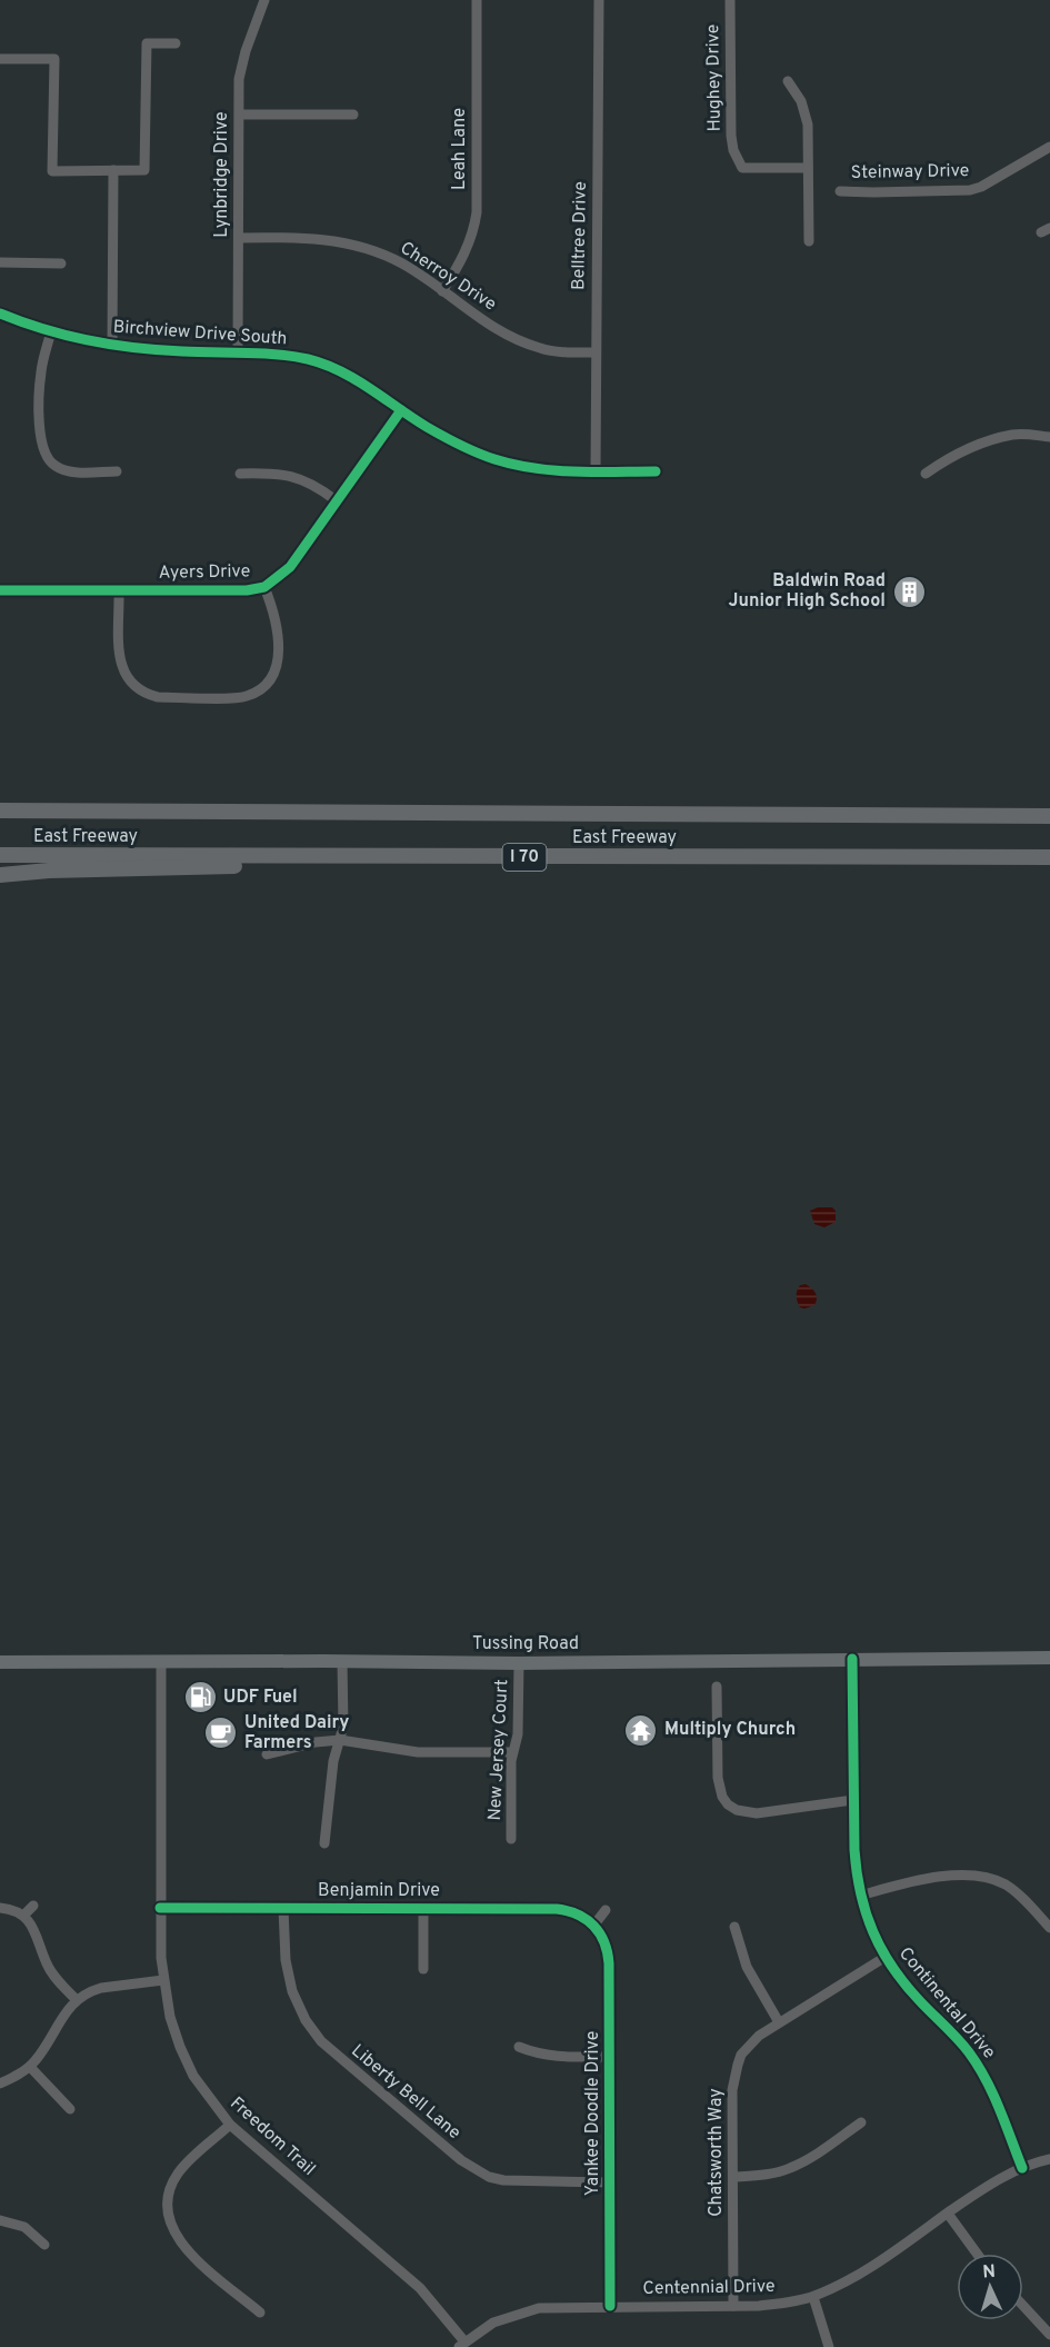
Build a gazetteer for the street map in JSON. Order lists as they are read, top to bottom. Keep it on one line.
{"streets":{"highway":["East Freeway","I 70"],"main road":["Tussing Road"],"street":["Hughey Drive","Leah Lane","Steinway Drive","Lynbridge Drive","Belltree Drive","Cherroy Drive","Birchview Drive South","Ayers Drive","New Jersey Court","Benjamin Drive","Continental Drive","Liberty Bell Lane","Yankee Doodle Drive","Freedom Trail","Chatsworth Way","Centennial Drive"]},"crossings":[["Leah Lane","Cherroy Drive"],["Lynbridge Drive","Cherroy Drive"],["Lynbridge Drive","Birchview Drive South"],["Belltree Drive","Cherroy Drive"],["Belltree Drive","Birchview Drive South"],["Birchview Drive South","Ayers Drive"],["Tussing Road","New Jersey Court"],["Tussing Road","Continental Drive"],["Tussing Road","Freedom Trail"],["Benjamin Drive","Liberty Bell Lane"],["Benjamin Drive","Yankee Doodle Drive"],["Benjamin Drive","Freedom Trail"],["Continental Drive","Chatsworth Way"],["Continental Drive","Centennial Drive"],["Liberty Bell Lane","Yankee Doodle Drive"],["Yankee Doodle Drive","Centennial Drive"],["Freedom Trail","Centennial Drive"],["Chatsworth Way","Centennial Drive"]],"places":{"building":["Baldwin Road Junior High School"],"fuel station":["UDF Fuel"],"temple":["Multiply Church"],"cafe":["United Dairy Farmers"]},"north":"top"}
